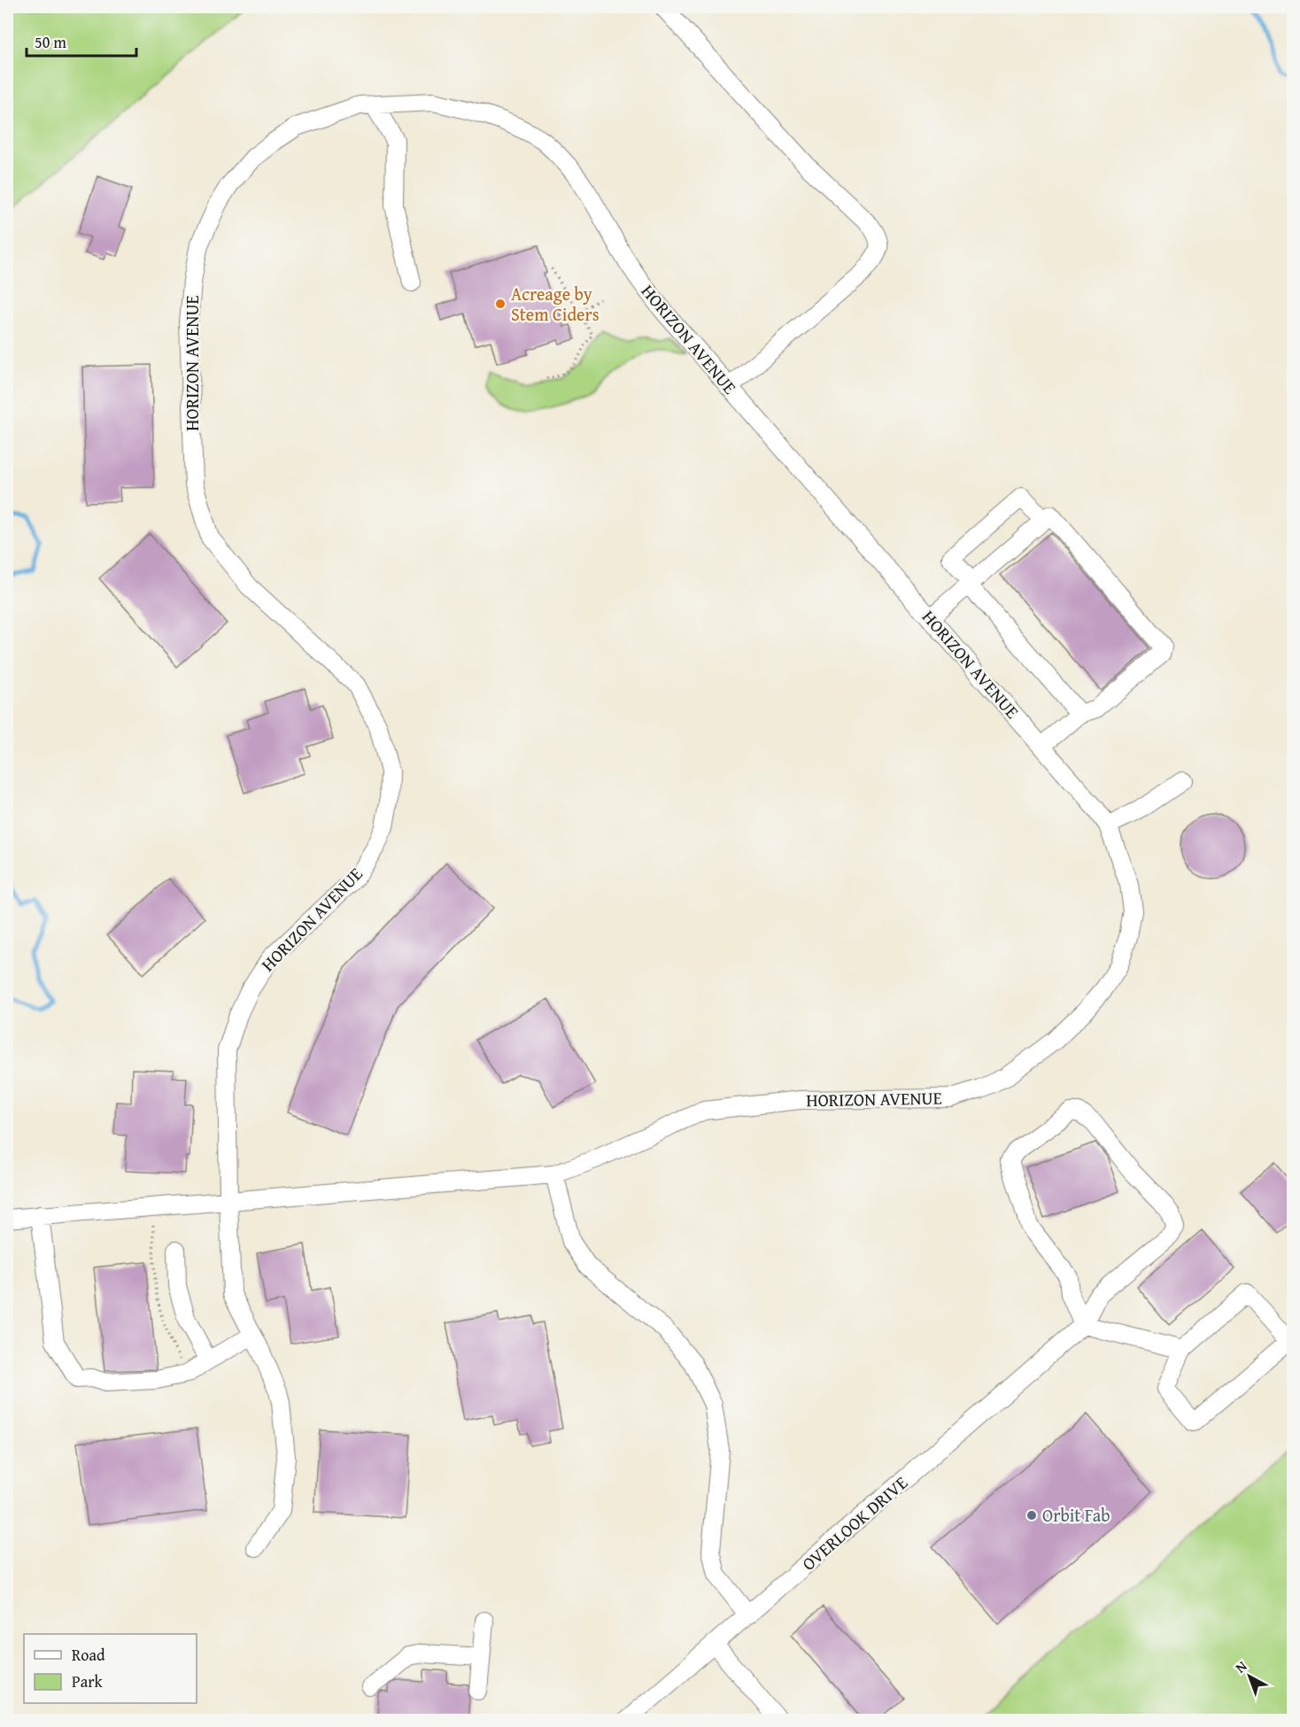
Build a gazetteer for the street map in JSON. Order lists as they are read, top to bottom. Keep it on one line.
{"streets":{"street":["HORIZON AVENUE","OVERLOOK DRIVE"]},"places":["Acreage by Stem Ciders","Orbit Fab"],"legend":["Road","Park"],"scale_bar":"50 m","north":"top left"}
